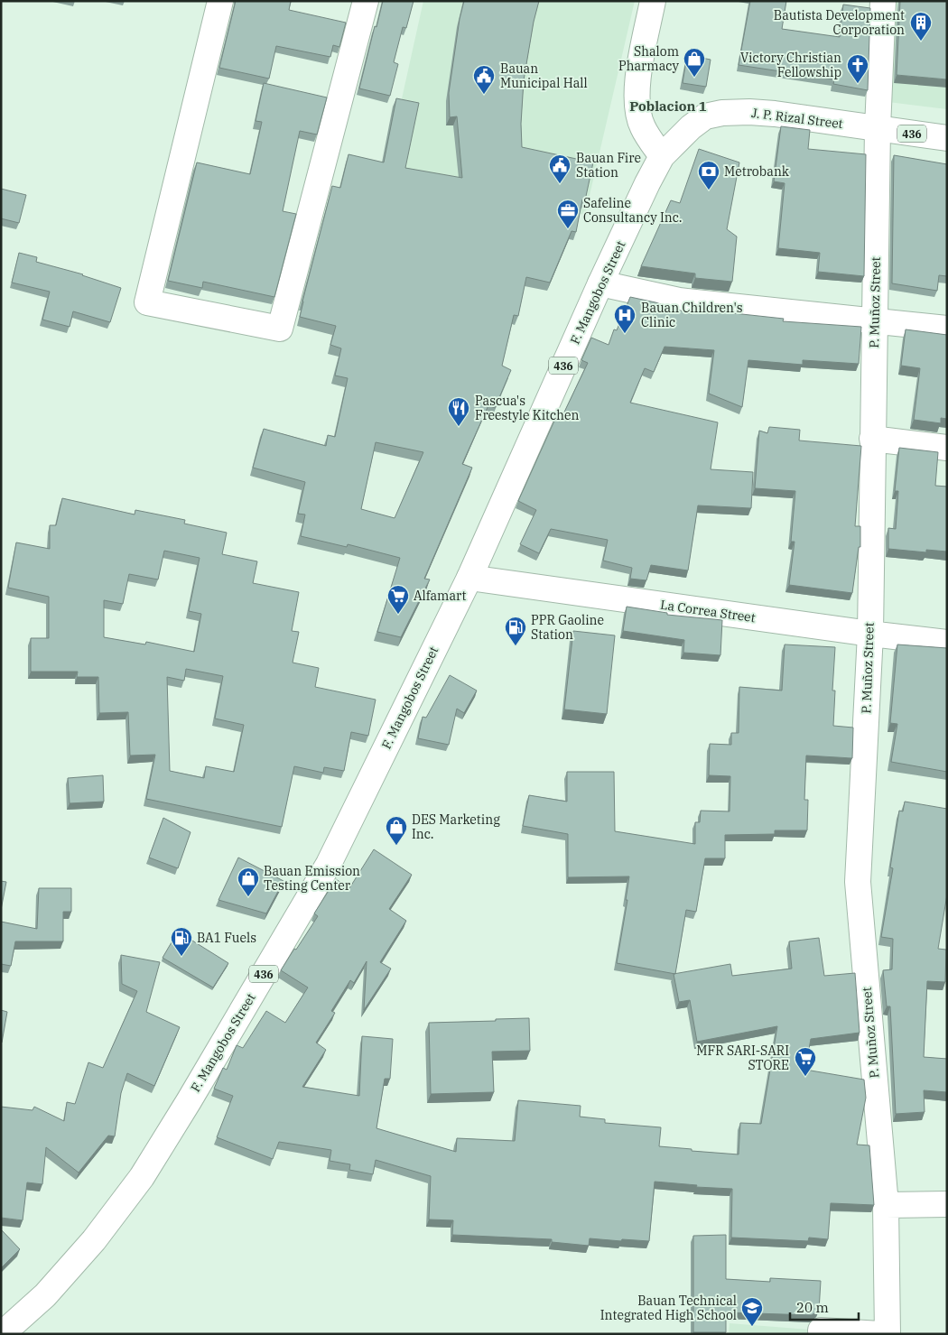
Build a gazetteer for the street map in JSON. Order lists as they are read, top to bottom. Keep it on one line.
{"streets":{"street":["J. P. Rizal Street","436","F. Mangobos Street","P. Muñoz Street","La Correa Street"]},"crossings":[["J. P. Rizal Street","F. Mangobos Street"],["J. P. Rizal Street","P. Muñoz Street"],["F. Mangobos Street","La Correa Street"],["P. Muñoz Street","La Correa Street"]],"districts":["Poblacion 1"],"places":{"building":["Bautista Development Corporation"],"shop":["Shalom Pharmacy","DES Marketing Inc.","Bauan Emission Testing Center"],"church":["Victory Christian Fellowship"],"public building":["Bauan Municipal Hall","Bauan Fire Station"],"bank":["Metrobank"],"office":["Safeline Consultancy Inc."],"hospital":["Bauan Children's Clinic"],"restaurant":["Pascua's Freestyle Kitchen"],"supermarket":["Alfamart","MFR SARI-SARI STORE"],"fuel station":["PPR Gaoline Station","BA1 Fuels"],"school or university":["Bauan Technical Integrated High School"]},"scale_bar":"20 m"}
